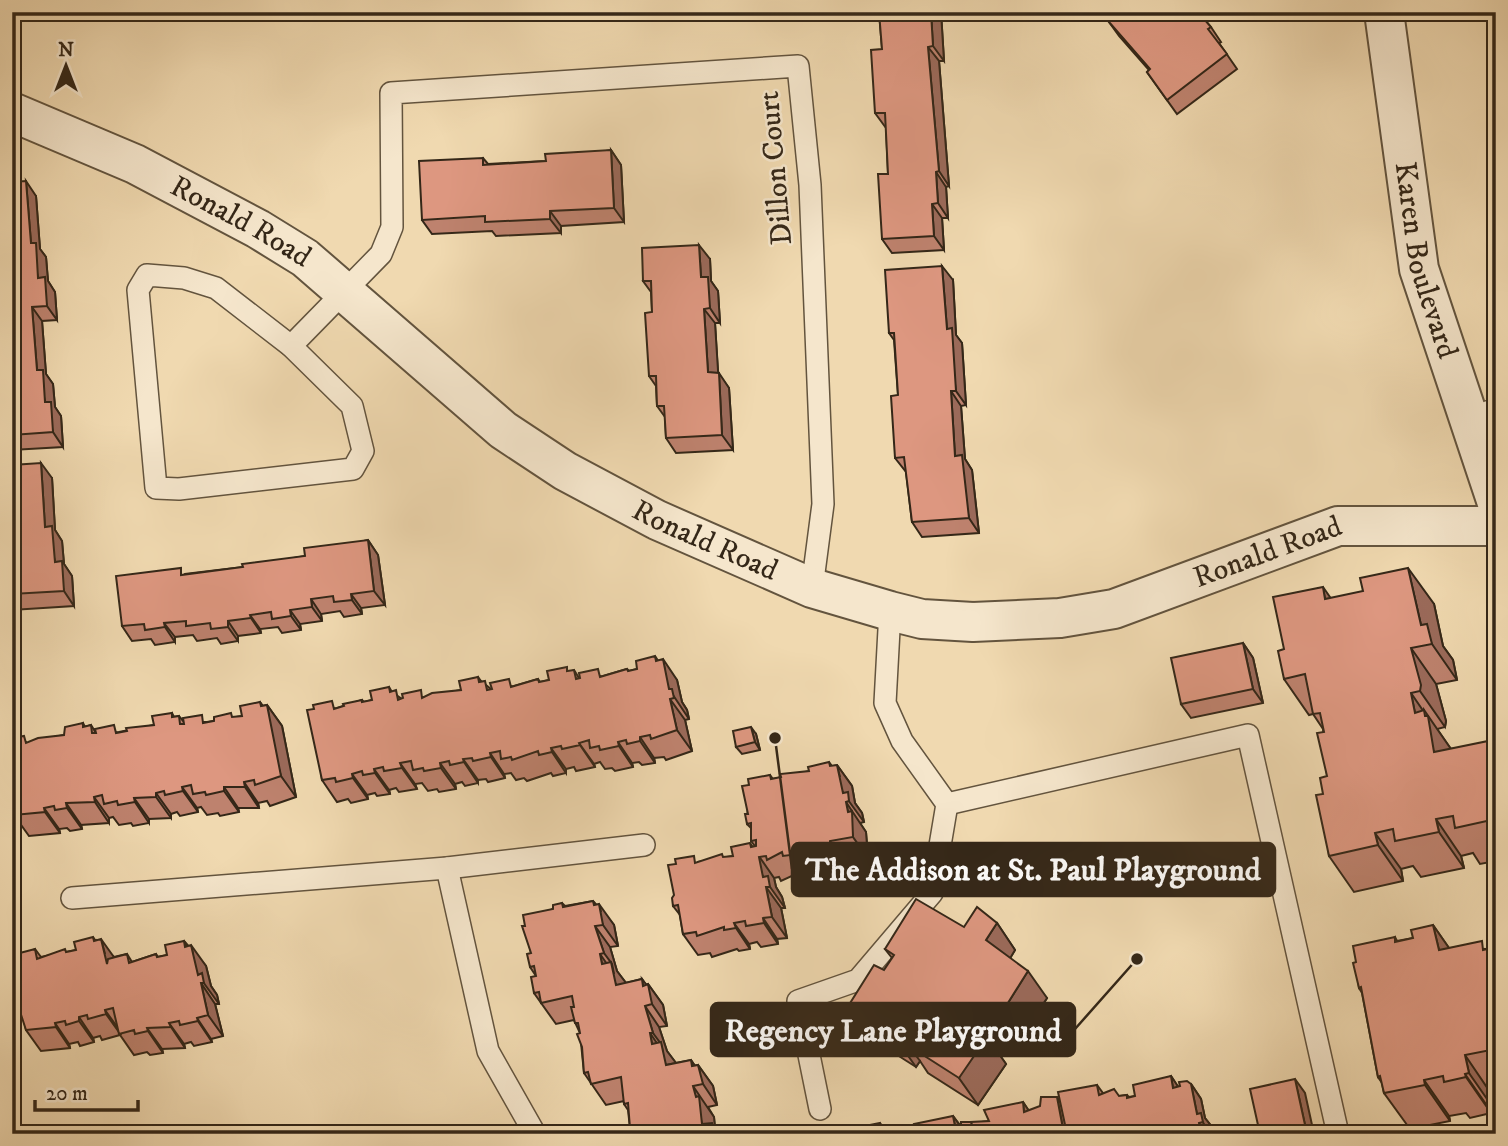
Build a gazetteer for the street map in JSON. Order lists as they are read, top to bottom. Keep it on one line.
{"streets":{"street":["Ronald Road","Karen Boulevard"],"lane":["Dillon Court"]},"crossings":[["Dillon Court","Ronald Road"]],"places":["The Addison at St. Paul Playground","Regency Lane Playground"],"scale_bar":"20 m","north":"top"}
